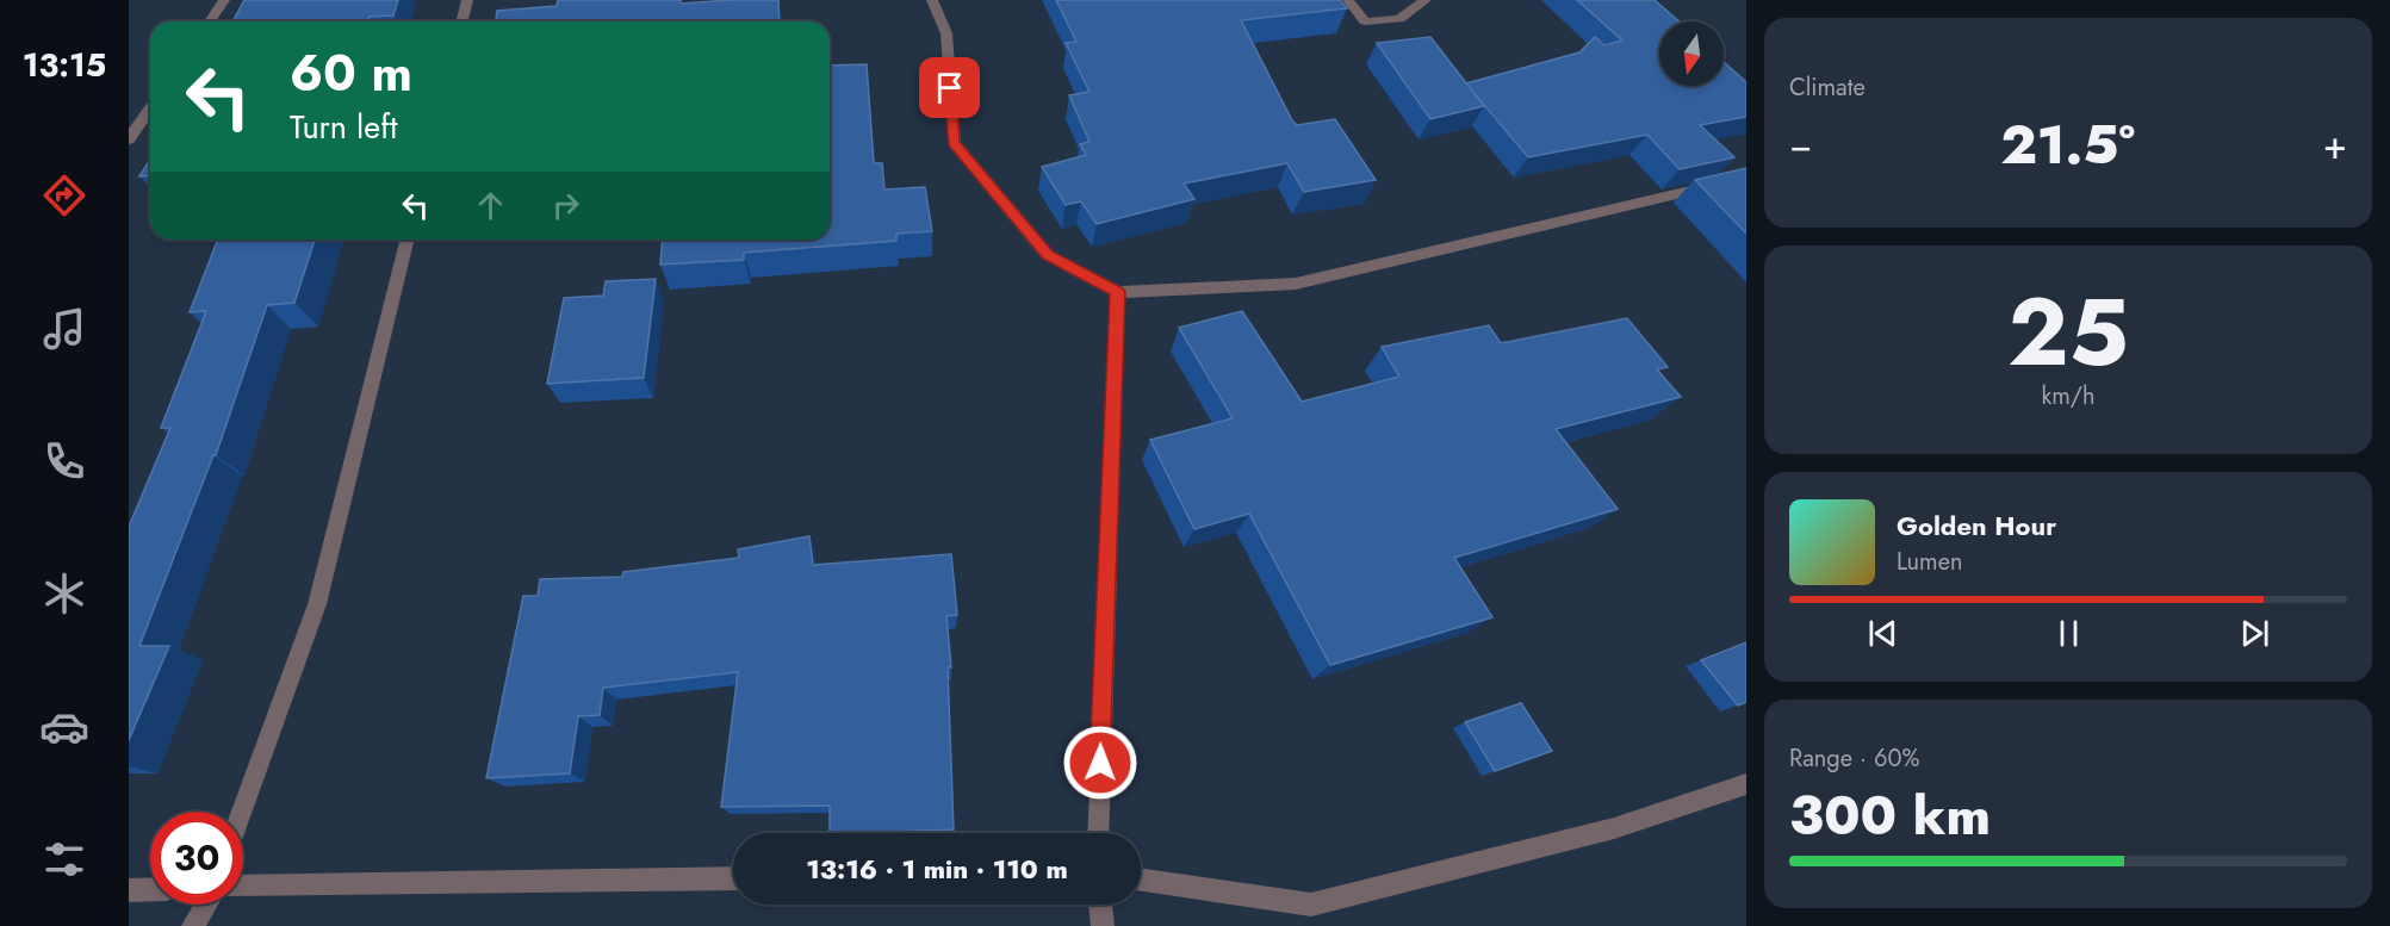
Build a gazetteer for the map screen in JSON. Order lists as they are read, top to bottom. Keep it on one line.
{"north":"bottom","page":{"tabs":"13:15","tile":["Climate",["25","km/h"],["Range · 60%","300 km"]],"turn":["60 m","Turn left"],"heat":["−","21.5°","+"],"song":["Golden Hour","Lumen"],"limit":"30","trip":"13:16 · 1 min · 110 m"}}
